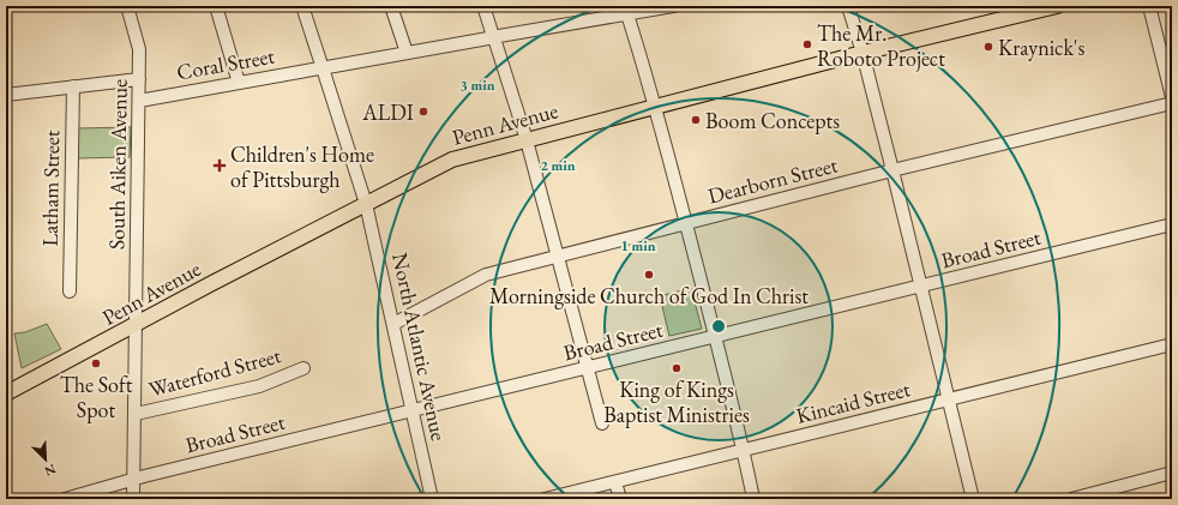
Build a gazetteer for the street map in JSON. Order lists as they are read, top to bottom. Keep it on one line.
{"streets":{"main road":["Penn Avenue"],"street":["Coral Street","South Aiken Avenue","Dearborn Street","Latham Street","Broad Street","North Atlantic Avenue","Waterford Street","Kincaid Street"]},"crossings":[["Coral Street","South Aiken Avenue"],["Coral Street","North Atlantic Avenue"],["Penn Avenue","South Aiken Avenue"],["Penn Avenue","North Atlantic Avenue"],["South Aiken Avenue","Broad Street"],["South Aiken Avenue","Waterford Street"],["Dearborn Street","North Atlantic Avenue"],["Broad Street","North Atlantic Avenue"]],"places":{"other":["The Mr. Roboto Project","Kraynick's","ALDI","Boom Concepts","Morningside Church of God In Christ","The Soft Spot","King of Kings Baptist Ministries"],"health":["Children's Home of Pittsburgh"]},"north":"bottom right","rings":["3 min","2 min","1 min"]}
